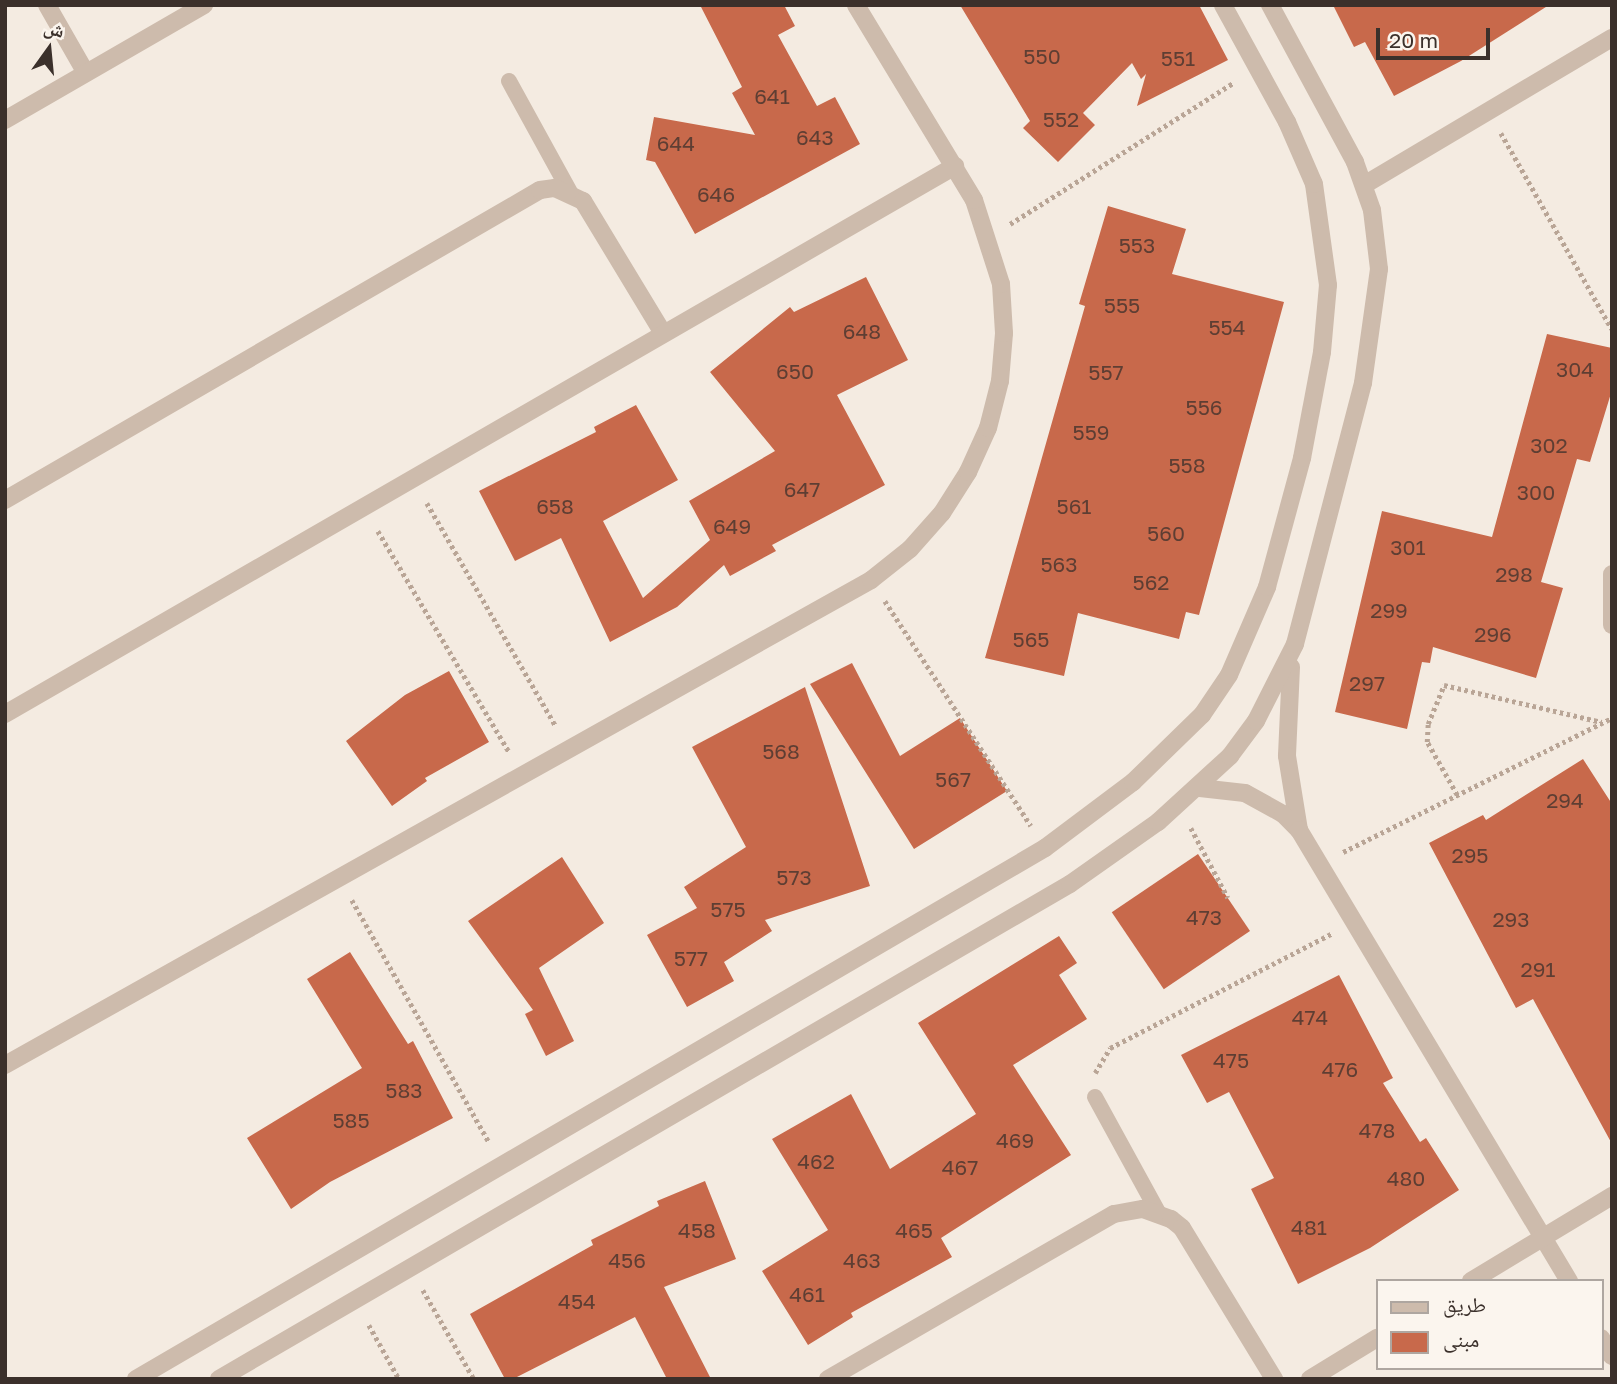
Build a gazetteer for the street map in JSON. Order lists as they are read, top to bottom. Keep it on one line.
{"house_numbers":["550","551","641","552","643","644","646","553","555","554","648","304","650","557","556","559","302","558","647","300","658","561","649","560","301","563","298","562","299","296","565","297","568","567","294","295","573","575","473","293","577","291","474","475","476","583","585","478","469","462","467","480","481","458","465","456","463","461","454"],"legend":["طريق","مبنى"],"scale_bar":"20 m","north":"top"}
